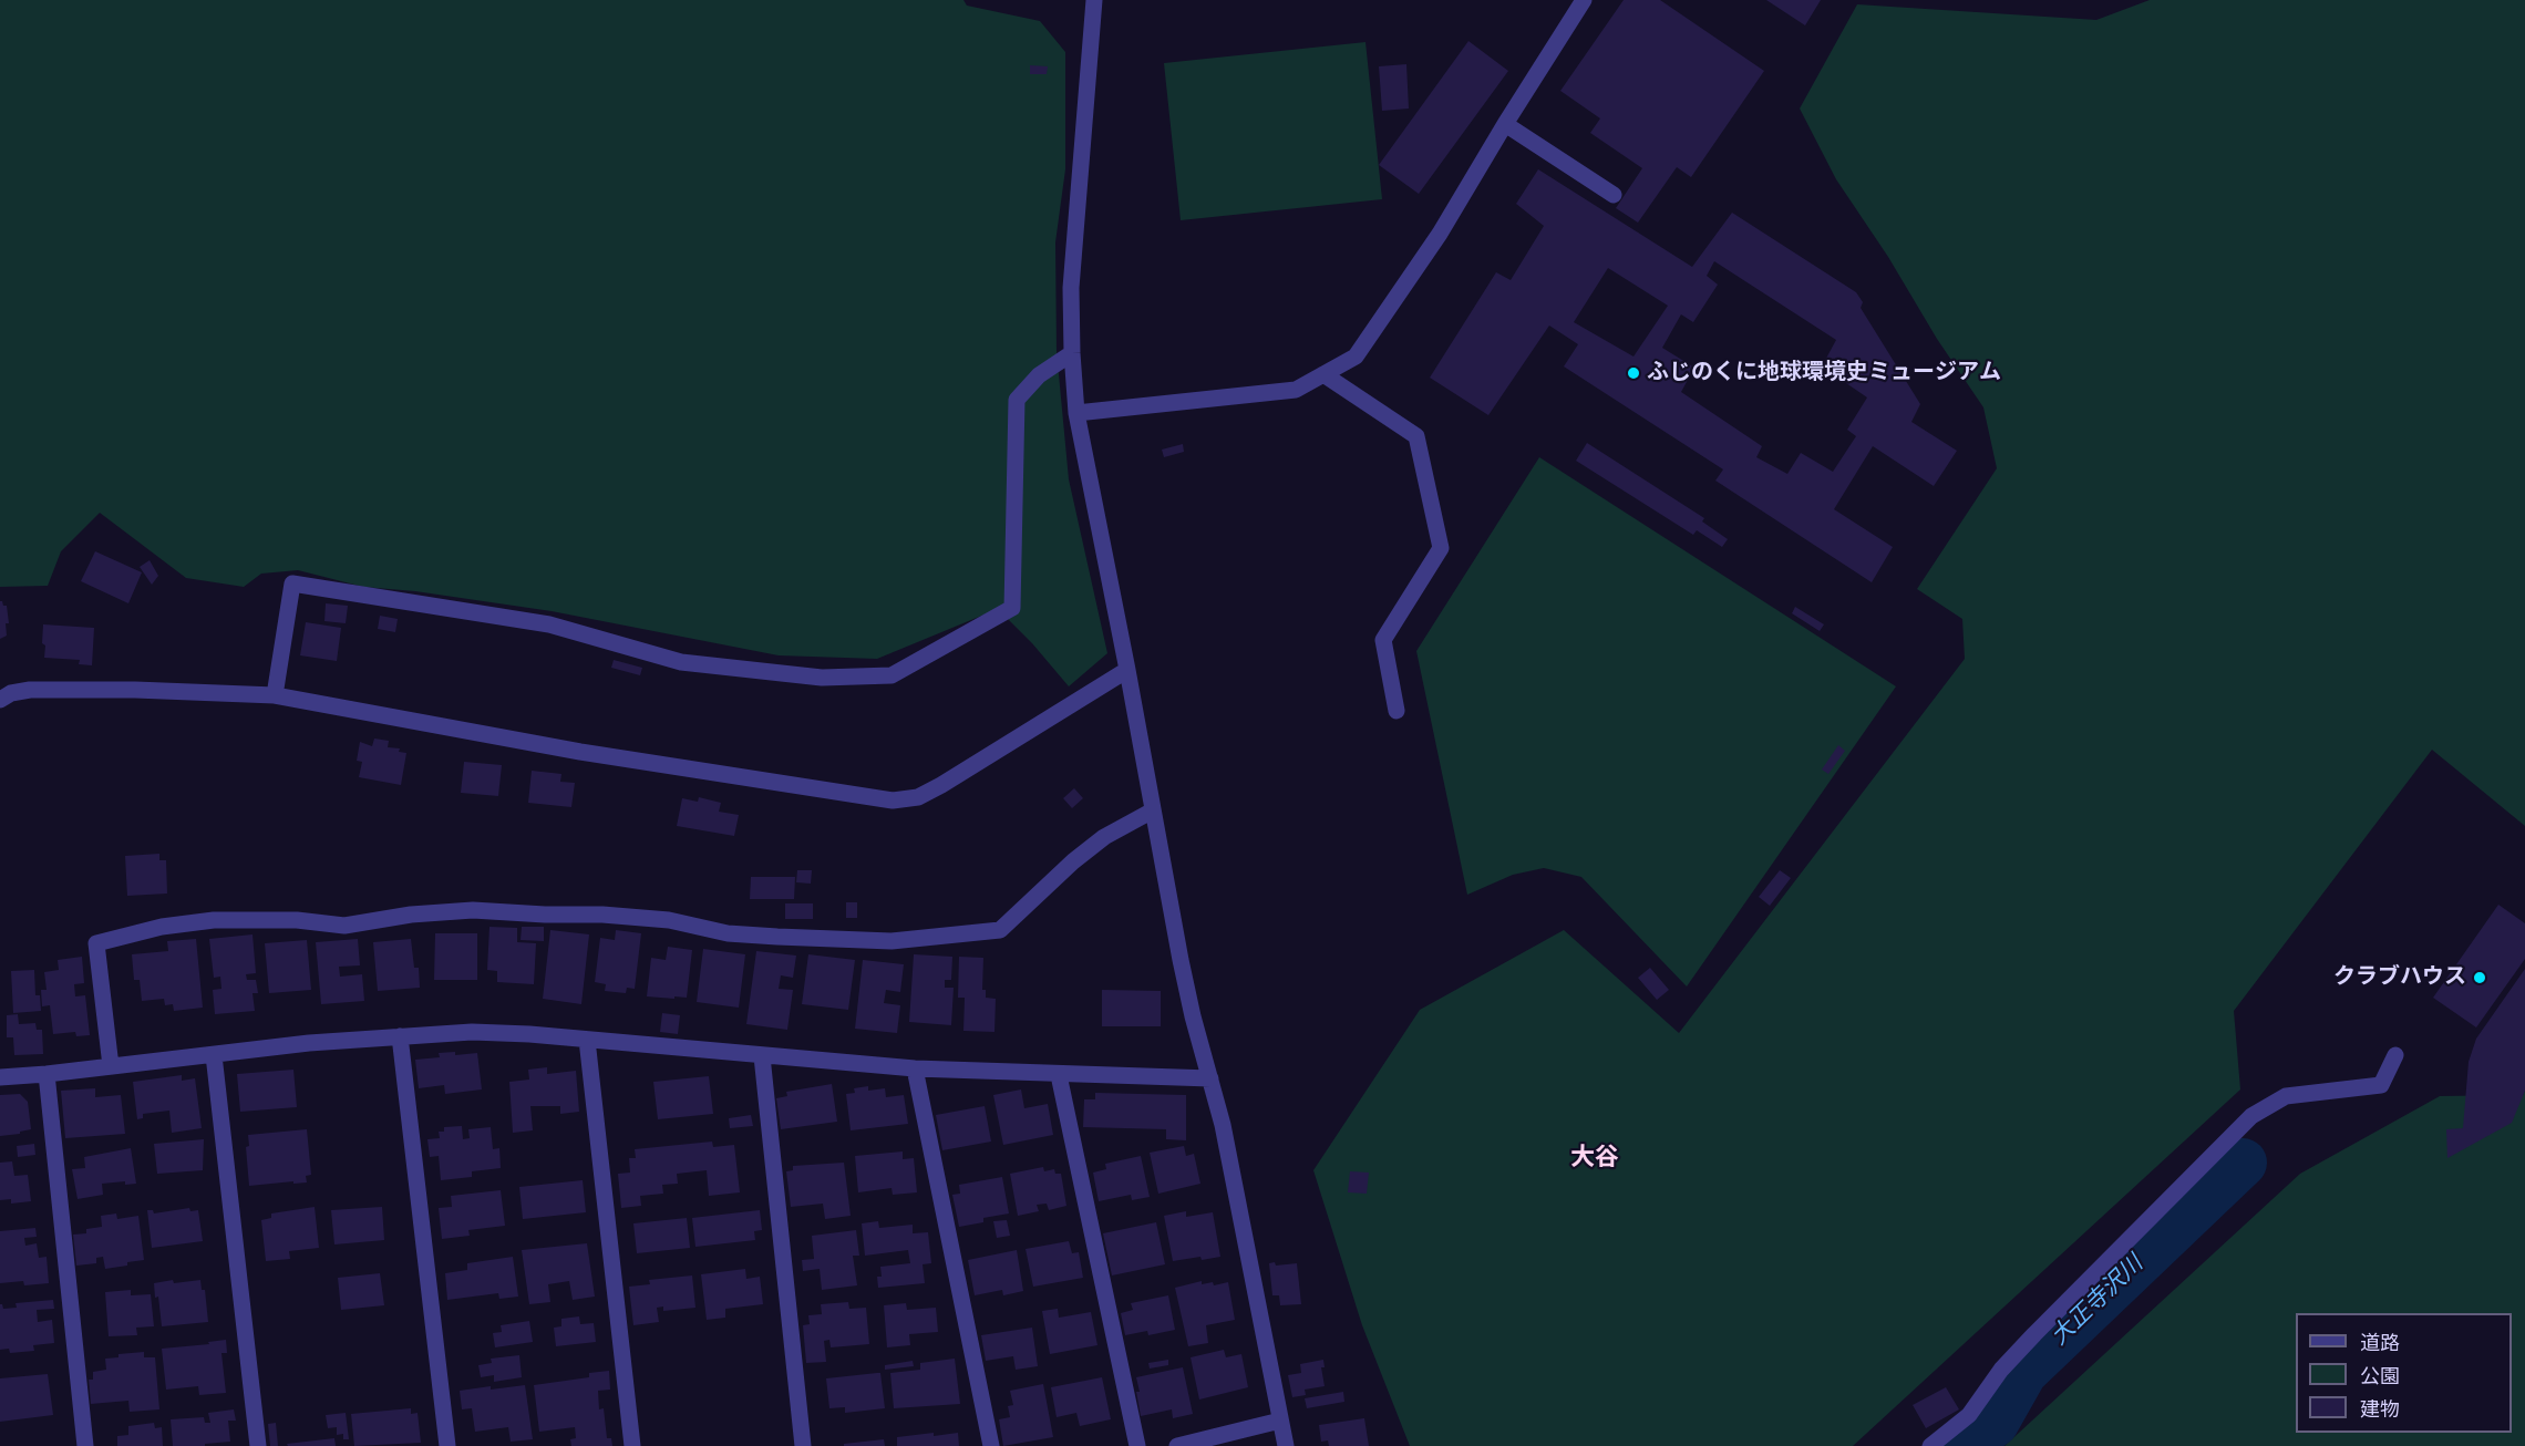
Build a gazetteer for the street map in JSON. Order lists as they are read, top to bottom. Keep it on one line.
{"districts":["大谷"],"water":["大正寺沢川"],"places":["ふじのくに地球環境史ミュージアム","クラブハウス"],"legend":["道路","公園","建物"]}
